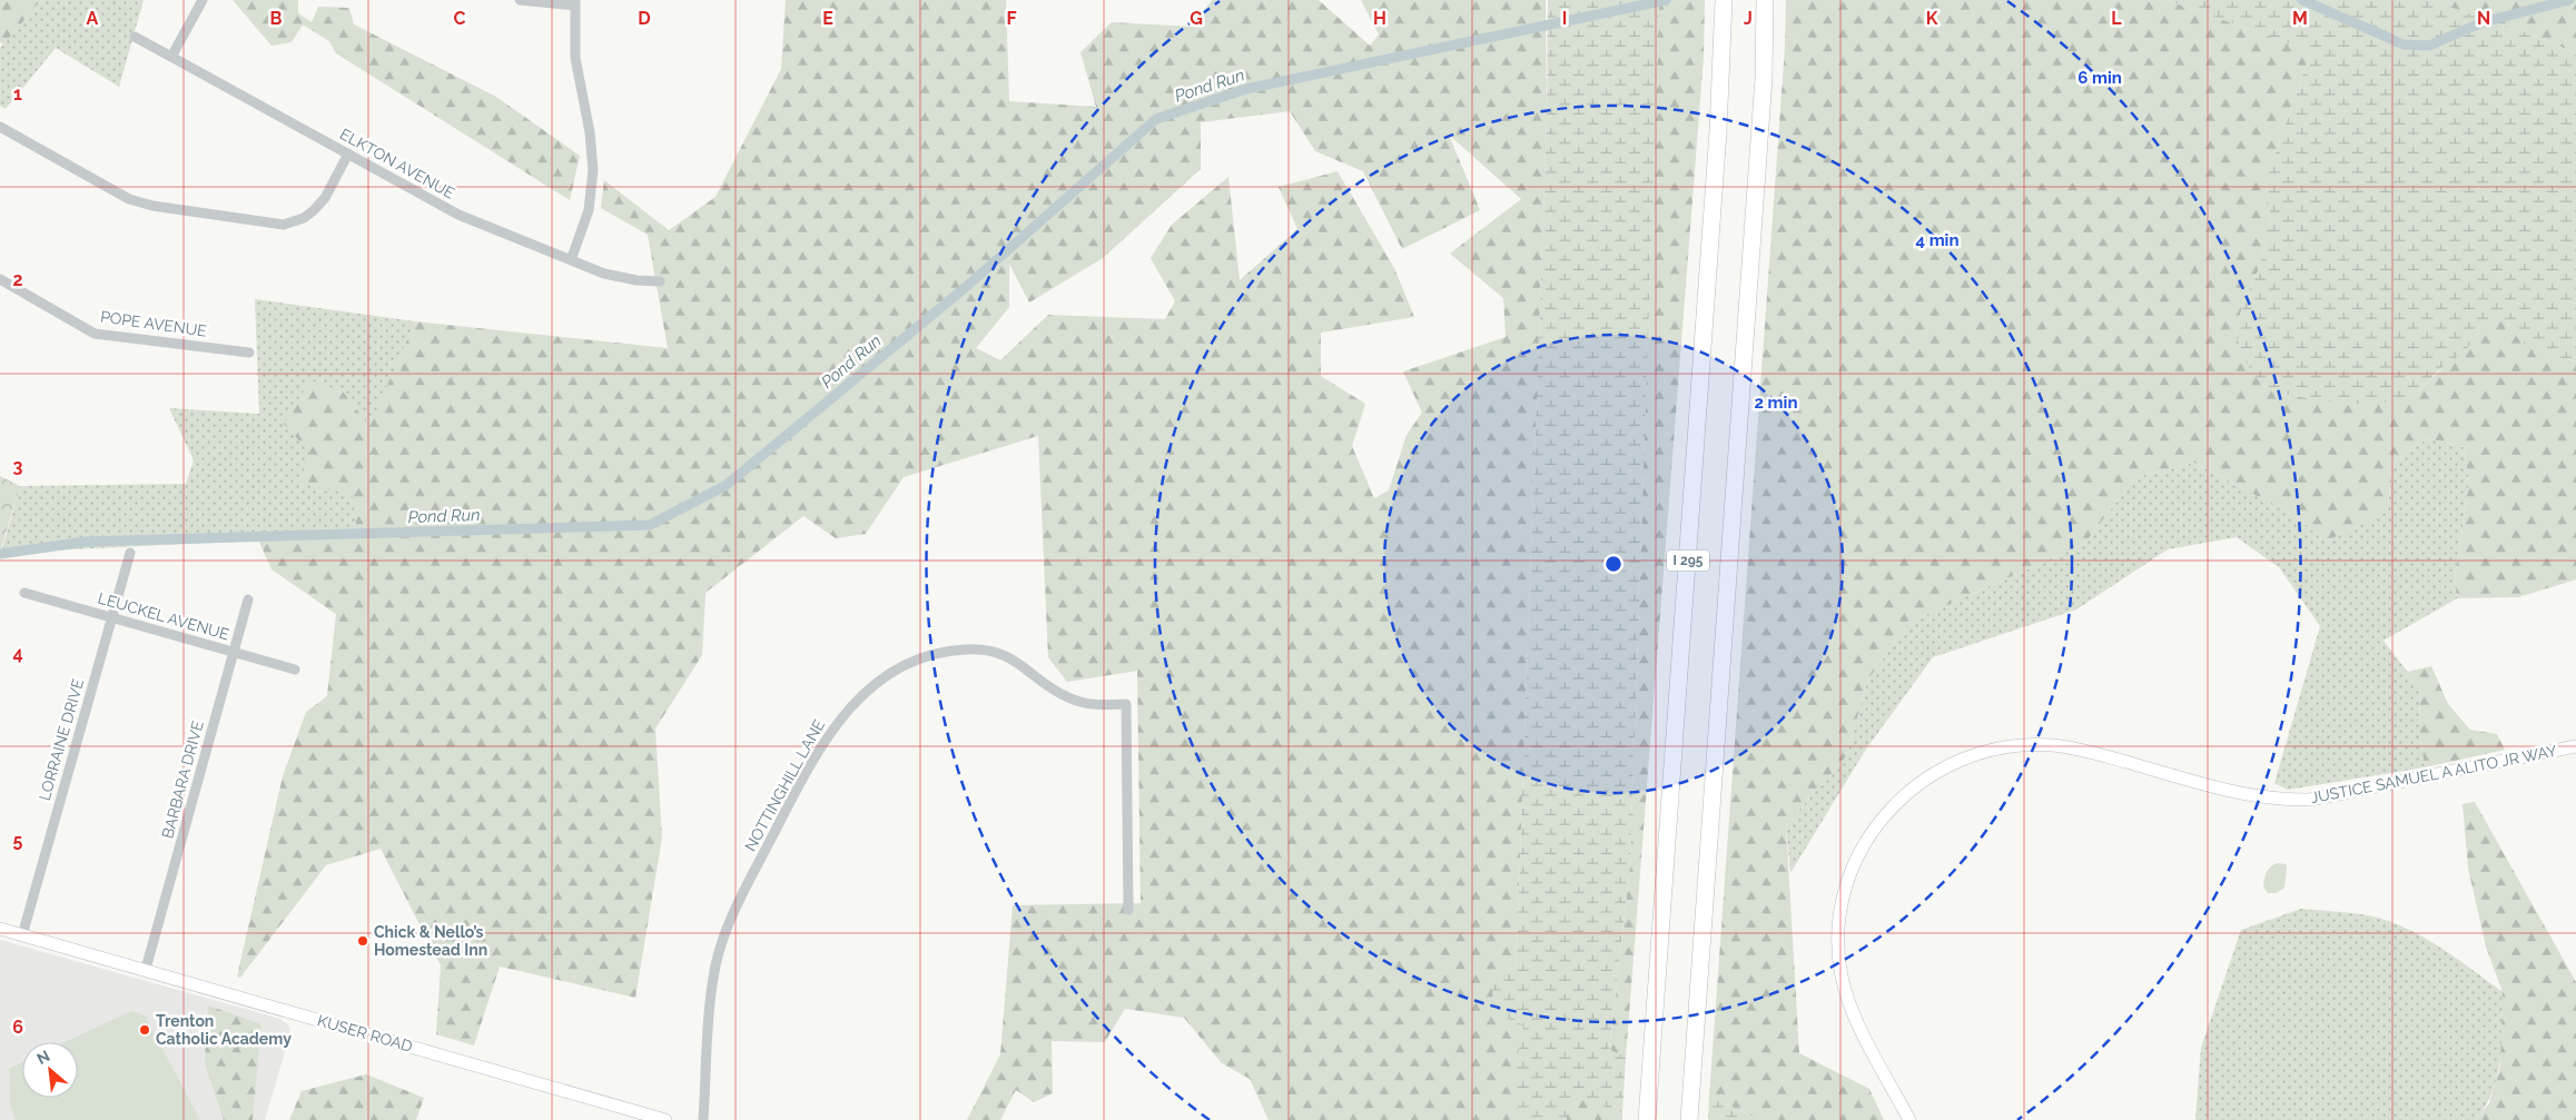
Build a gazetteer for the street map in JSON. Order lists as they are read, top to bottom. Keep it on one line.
{"streets":{"highway":["I 295"],"street":["ELKTON AVENUE","POPE AVENUE","LEUCKEL AVENUE","LORRAINE DRIVE","JUSTICE SAMUEL A ALITO JR WAY","BARBARA DRIVE","NOTTINGHILL LANE","KUSER ROAD"]},"crossings":[["LEUCKEL AVENUE","LORRAINE DRIVE"],["LEUCKEL AVENUE","BARBARA DRIVE"],["LORRAINE DRIVE","KUSER ROAD"],["BARBARA DRIVE","KUSER ROAD"]],"water":["Pond Run"],"places":["Chick & Nello’s Homestead Inn","Trenton Catholic Academy"],"north":"top left","grid":{"columns":["A","B","C","D","E","F","G","H","I","J","K","L","M","N"],"rows":["1","2","3","4","5","6"]},"rings":["6 min","4 min","2 min"]}
